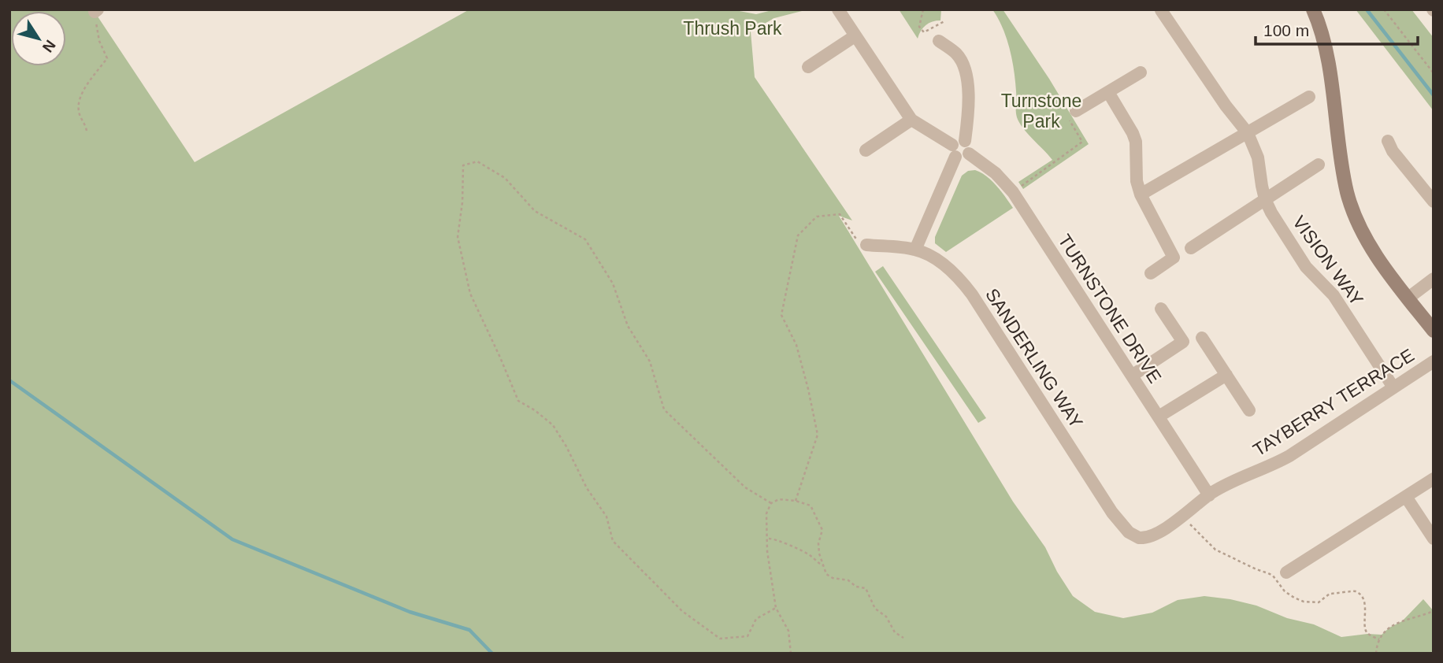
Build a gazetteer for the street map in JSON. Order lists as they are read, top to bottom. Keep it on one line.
{"streets":{"street":["VISION WAY","TURNSTONE DRIVE","SANDERLING WAY","TAYBERRY TERRACE"]},"crossings":[["VISION WAY","TAYBERRY TERRACE"],["TURNSTONE DRIVE","TAYBERRY TERRACE"],["SANDERLING WAY","TAYBERRY TERRACE"]],"parks":["Thrush Park","Turnstone Park"],"scale_bar":"100 m","north":"bottom right"}
